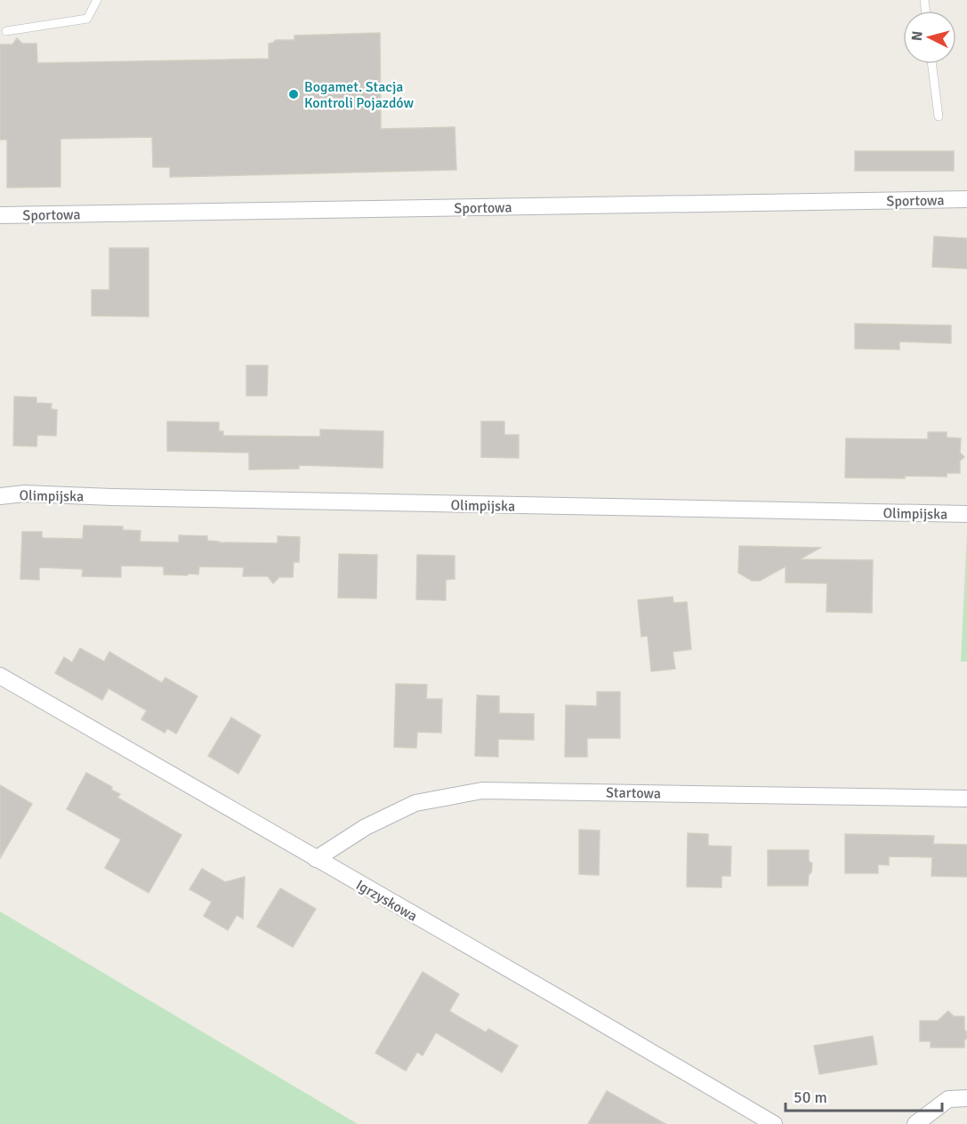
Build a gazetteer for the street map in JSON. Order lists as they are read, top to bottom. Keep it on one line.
{"streets":{"street":["Sportowa","Olimpijska","Startowa","Igrzyskowa"]},"crossings":[["Startowa","Igrzyskowa"]],"places":["Bogamet. Stacja Kontroli Pojazdów"],"scale_bar":"50 m","north":"left"}
